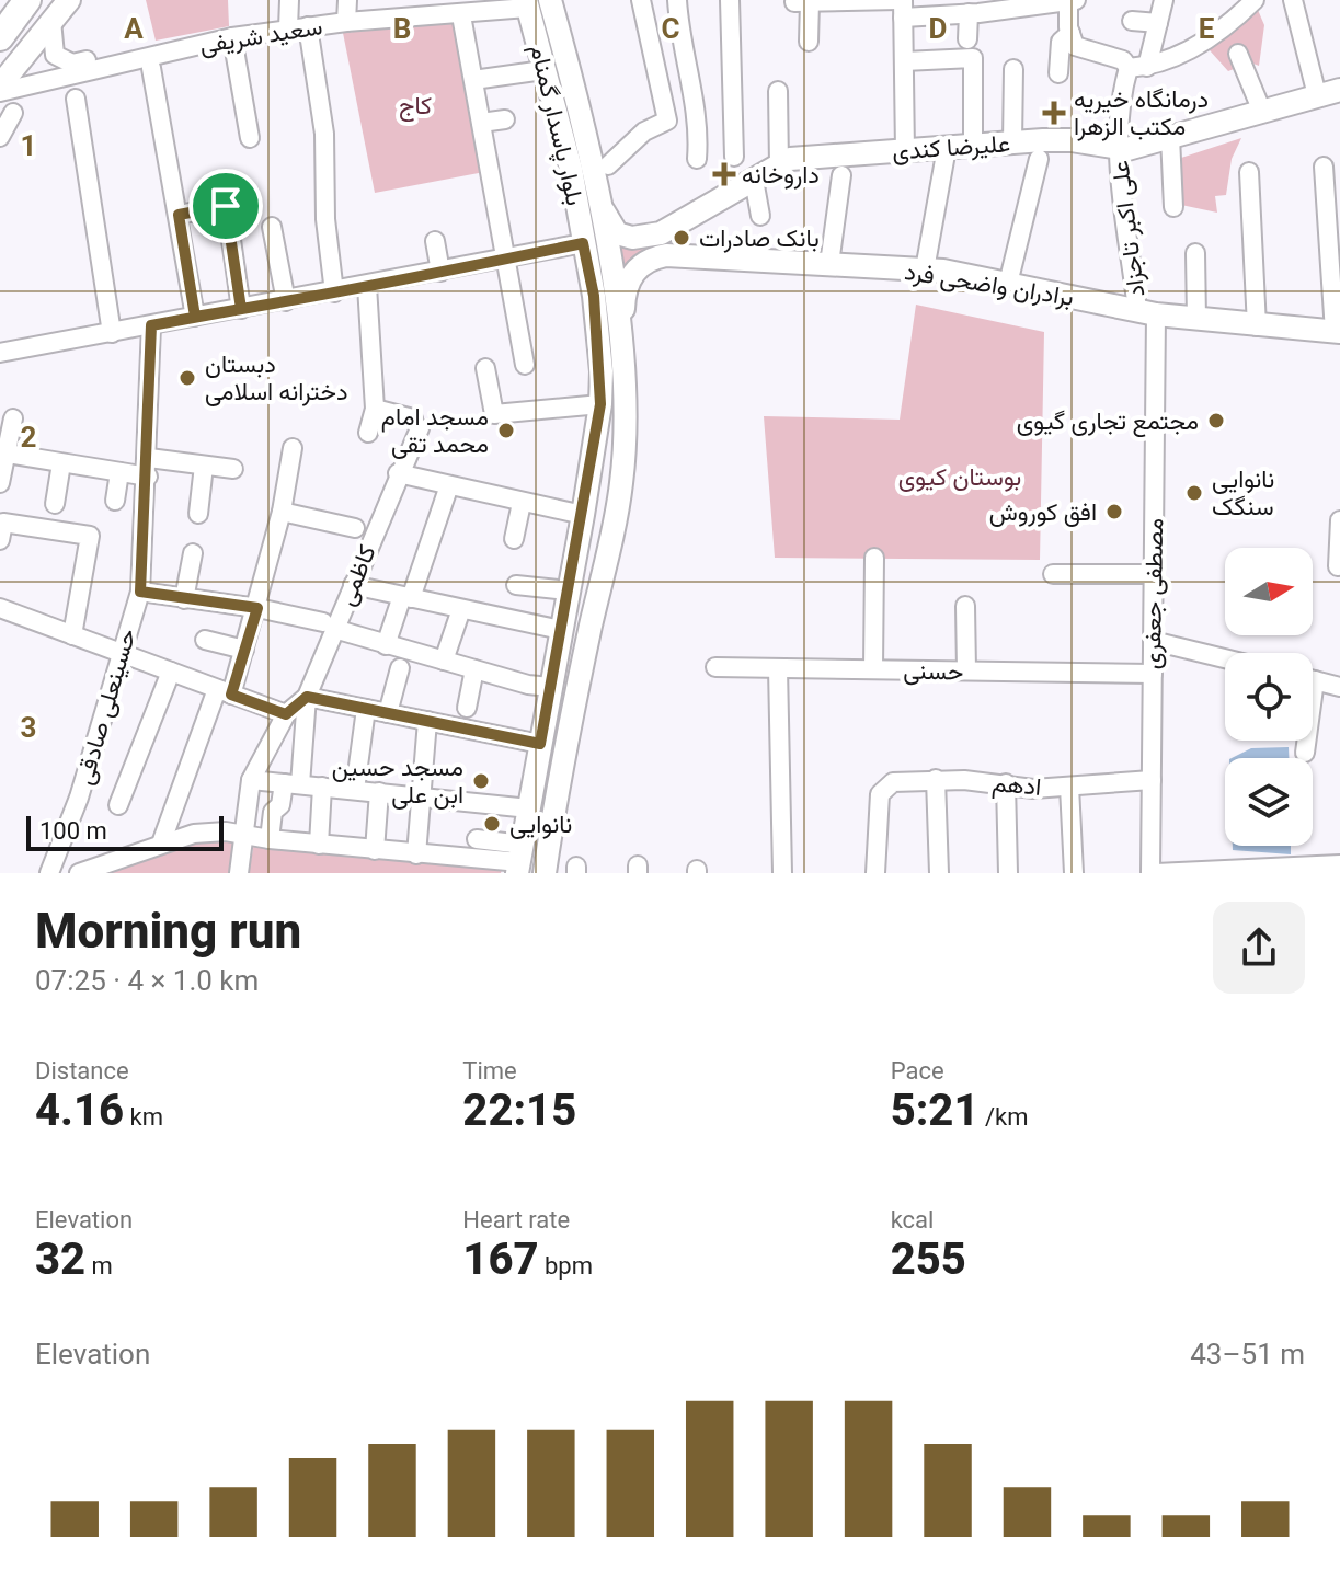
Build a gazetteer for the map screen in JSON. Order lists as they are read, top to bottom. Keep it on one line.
{"streets":{"main road":["بلوار پاسدار گمنام","علیرضا کندی","برادران واضحی فرد"],"street":["سعید شریفی","علی اکبر تاجزاد","کاظمی","مصطفی جعفری","حسنی","حسینعلی صادقی","ادهم"]},"crossings":[["سعید شریفی","بلوار پاسدار گمنام"],["بلوار پاسدار گمنام","علیرضا کندی"],["بلوار پاسدار گمنام","برادران واضحی فرد"],["علیرضا کندی","علی اکبر تاجزاد"],["علی اکبر تاجزاد","برادران واضحی فرد"],["علی اکبر تاجزاد","مصطفی جعفری"],["برادران واضحی فرد","مصطفی جعفری"],["مصطفی جعفری","حسنی"],["مصطفی جعفری","ادهم"]],"parks":["کاج","بوستان کیوی"],"places":{"health":["درمانگاه خیریه مکتب الزهرا","داروخانه"],"other":["بانک صادرات","دبستان دخترانه اسلامی","مجتمع تجاری گیوی","مسجد امام محمد تقی","نانوایی سنگک","افق کوروش","مسجد حسین ابن علی","نانوایی"]},"scale_bar":"100 m","north":"right","page":{"scale":"100 m","heading":["Morning run","07:25 · 4 × 1.0 km"],"stats":[["Distance","4.16 km"],["Time","22:15"],["Pace","5:21 /km"],["Elevation","32 m"],["Heart rate","167 bpm"],["kcal","255"]],"chart":["Elevation","43–51 m"]},"grid":{"columns":["A","B","C","D","E"],"rows":["1","2","3"]}}
